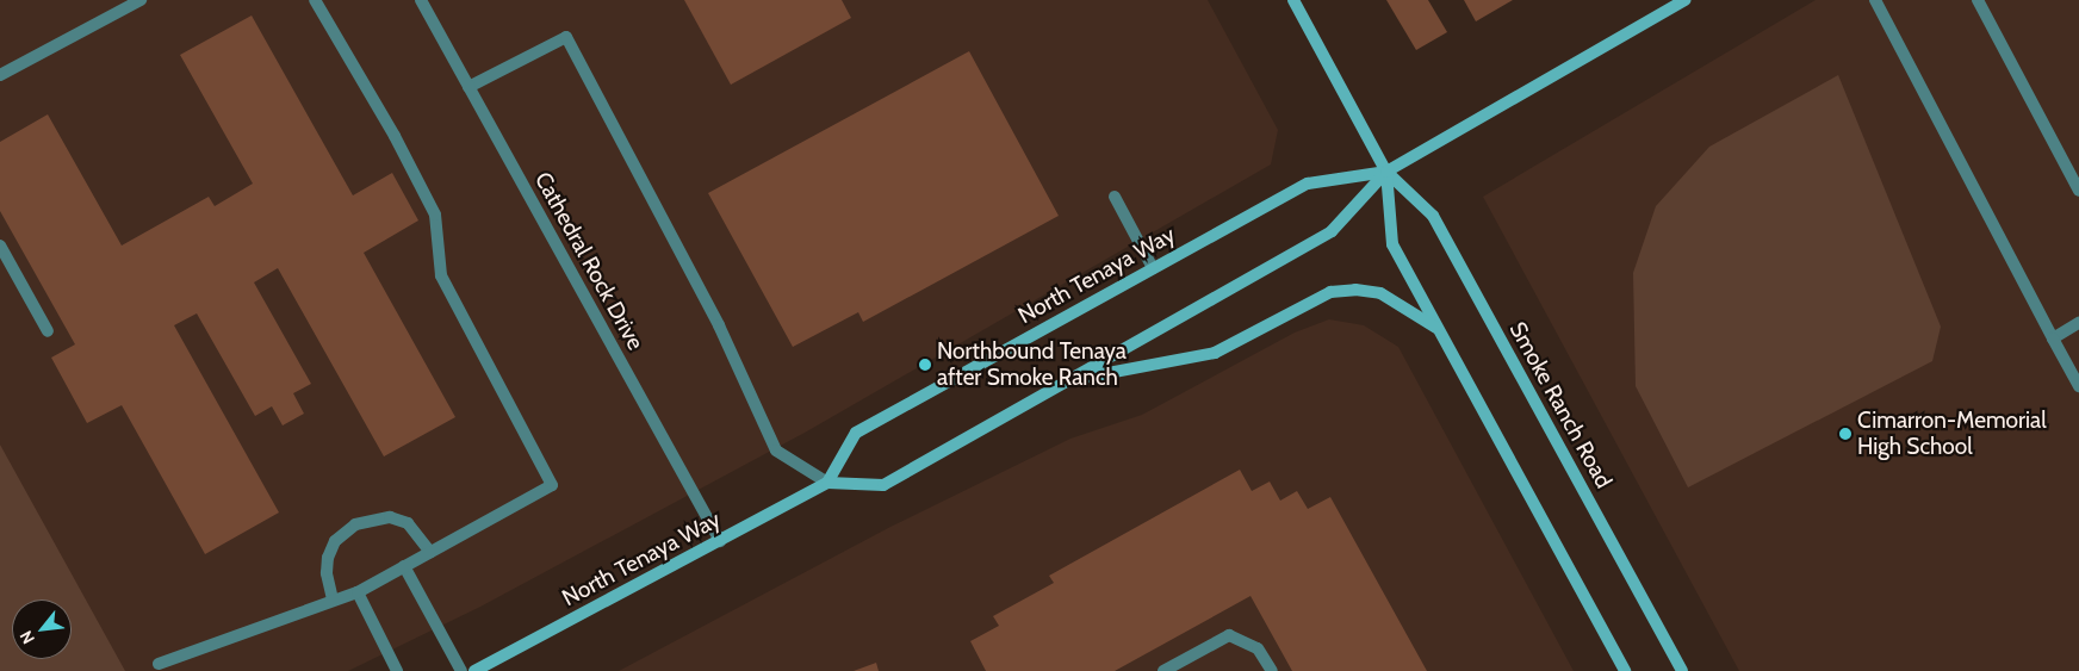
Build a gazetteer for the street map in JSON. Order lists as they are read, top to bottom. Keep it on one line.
{"streets":{"main road":["North Tenaya Way","Smoke Ranch Road"],"street":["Cathedral Rock Drive"]},"crossings":[["Cathedral Rock Drive","North Tenaya Way"],["North Tenaya Way","Smoke Ranch Road"]],"places":["Northbound Tenaya after Smoke Ranch","Cimarron-Memorial High School"],"north":"bottom left"}
